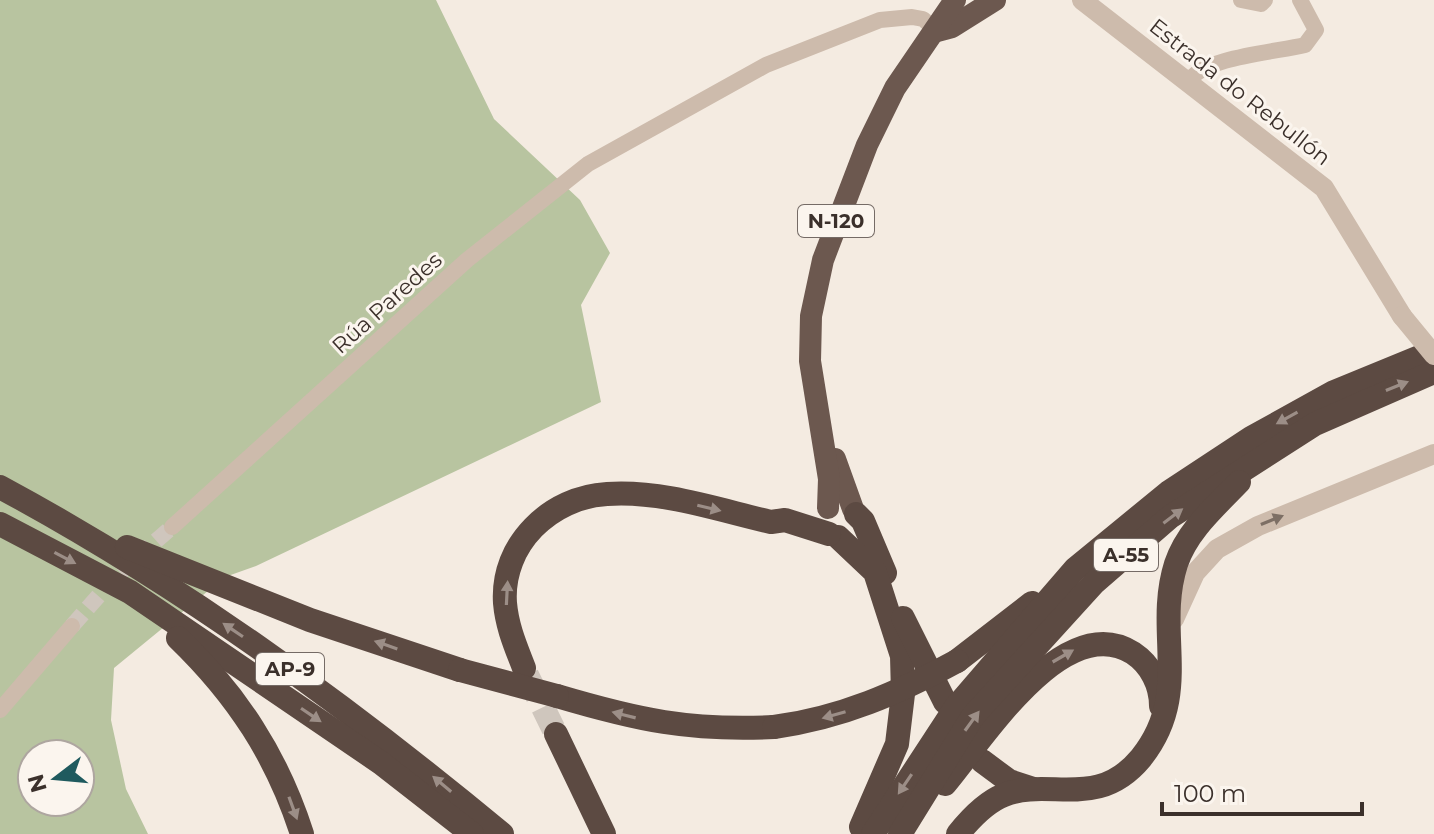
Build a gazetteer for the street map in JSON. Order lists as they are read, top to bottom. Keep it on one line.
{"streets":{"highway":["N-120","A-55","AP-9"],"street":["Estrada do Rebullón","Rúa Paredes"]},"crossings":[["Estrada do Rebullón","A-55"],["N-120","Rúa Paredes"]],"scale_bar":"100 m","north":"left"}
